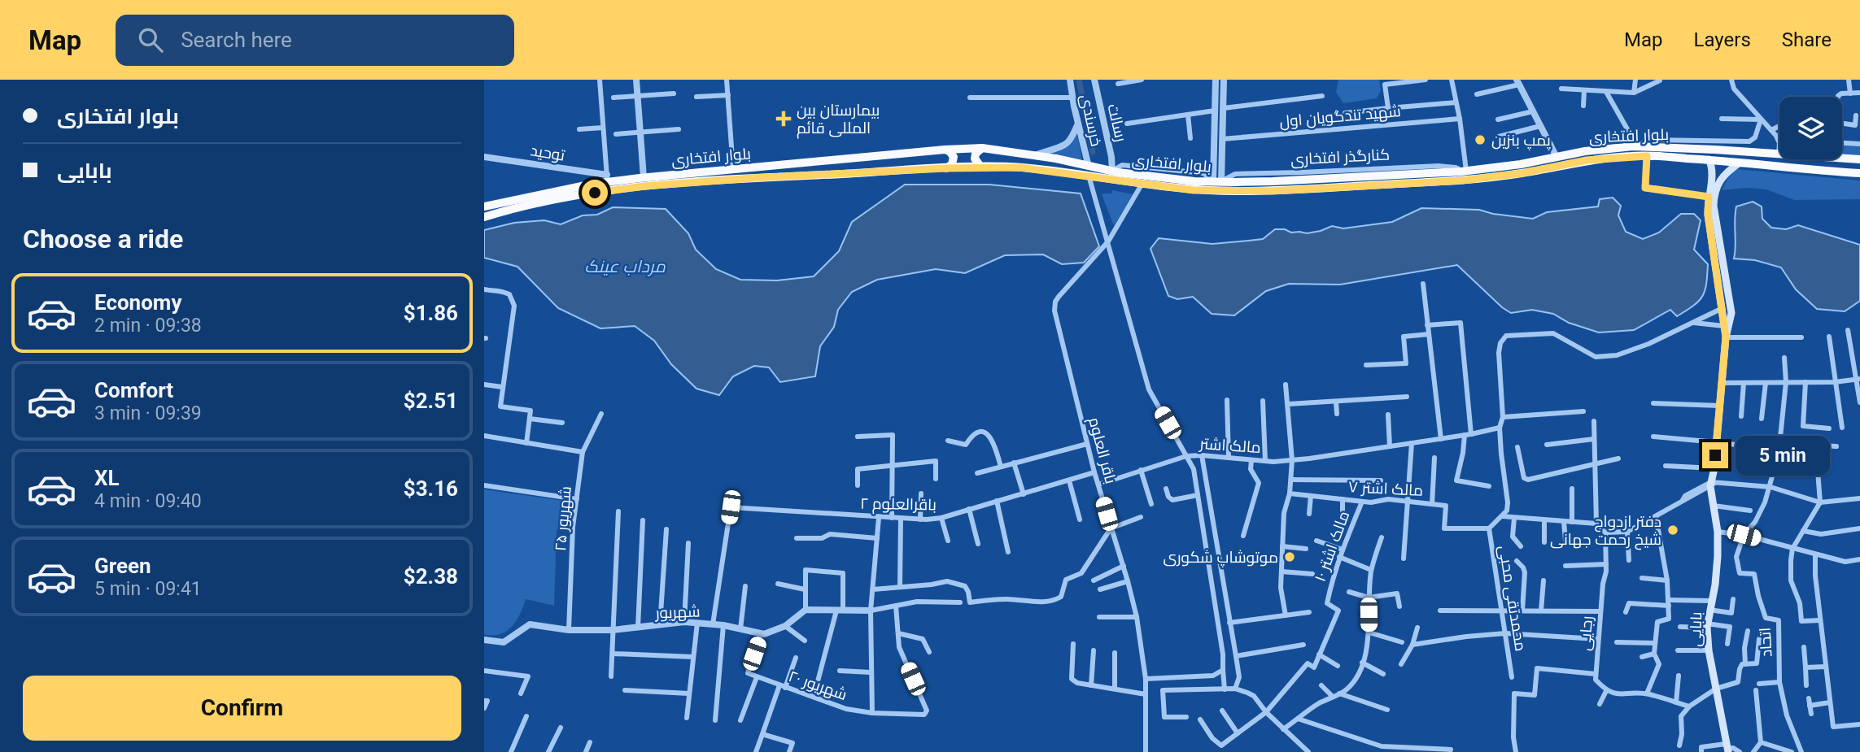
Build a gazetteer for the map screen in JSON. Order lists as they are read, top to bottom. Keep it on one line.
{"streets":{"highway":["بلوار افتخاری"],"main road":["بابایی"],"street":["شهید تندگویان اول","خرسندی","رسالت","توحید","مالک اشتر","باقر العلوم","مالک اشتر ۷","باقرالعلوم ۲","شهریور ۲۵","مالک اشتر ۱۰","محمدتقی محبی","شهریور","رجایی","اتحاد","شهریور ۲۰"]},"crossings":[["خرسندی","بلوار افتخاری"],["رسالت","بلوار افتخاری"],["بلوار افتخاری","توحید"],["بلوار افتخاری","باقر العلوم"],["بلوار افتخاری","بابایی"],["مالک اشتر","باقر العلوم"],["باقر العلوم","باقرالعلوم ۲"],["مالک اشتر ۷","مالک اشتر ۱۰"],["مالک اشتر ۷","محمدتقی محبی"],["باقرالعلوم ۲","شهریور"],["شهریور ۲۵","شهریور"],["محمدتقی محبی","رجایی"]],"water":["مرداب عینک"],"places":{"health":["بیمارستان بین المللی قائم"],"other":["پمپ بنزین","دفتر ازدواج شیخ رحمت جهانی","موتوشاپ شکوری"]},"page":{"header":"Map","search":"Search here","nav":["Map","Layers","Share"],"banner":["بلوار افتخاری","بابایی"],"heading":"Choose a ride","list":[{"name":"Economy","note":"2 min · 09:38","value":"$1.86"},{"name":"Comfort","note":"3 min · 09:39","value":"$2.51"},{"name":"XL","note":"4 min · 09:40","value":"$3.16"},{"name":"Green","note":"5 min · 09:41","value":"$2.38"}],"bubble":"5 min","buttons":"Confirm"}}
